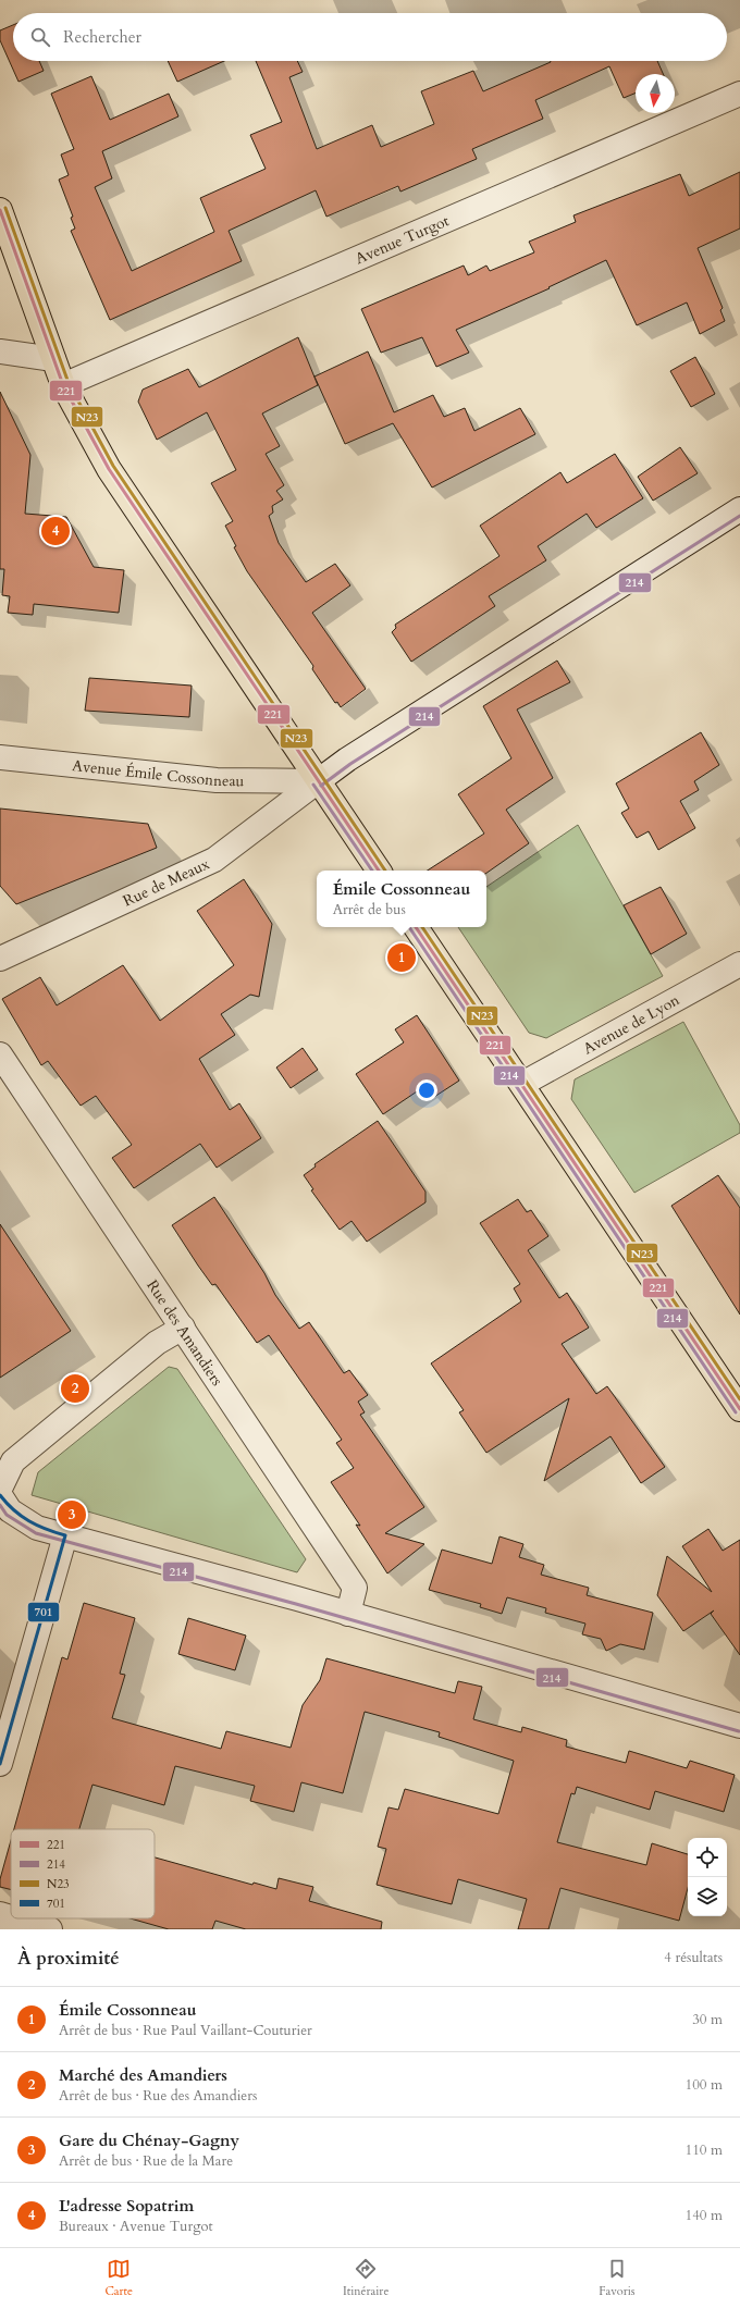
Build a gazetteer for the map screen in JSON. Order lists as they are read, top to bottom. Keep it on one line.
{"streets":{"street":["Avenue Turgot","Avenue Émile Cossonneau","Rue de Meaux","Avenue de Lyon","Rue des Amandiers"]},"crossings":[["Avenue Émile Cossonneau","Rue de Meaux"]],"lines":["transit line N23","transit line 221","transit line 214","transit line 701"],"legend":["221","214","N23","701"],"north":"bottom","page":{"search":"Rechercher","pins":["4","1","2","3"],"popup":["Émile Cossonneau","Arrêt de bus"],"heading":["À proximité","4 résultats"],"list":[{"mark":"1","name":"Émile Cossonneau","note":"Arrêt de bus · Rue Paul Vaillant-Couturier","value":"30 m"},{"mark":"2","name":"Marché des Amandiers","note":"Arrêt de bus · Rue des Amandiers","value":"100 m"},{"mark":"3","name":"Gare du Chénay-Gagny","note":"Arrêt de bus · Rue de la Mare","value":"110 m"},{"mark":"4","name":"L'adresse Sopatrim","note":"Bureaux · Avenue Turgot","value":"140 m"}],"nav":["Carte","Itinéraire","Favoris"]}}
